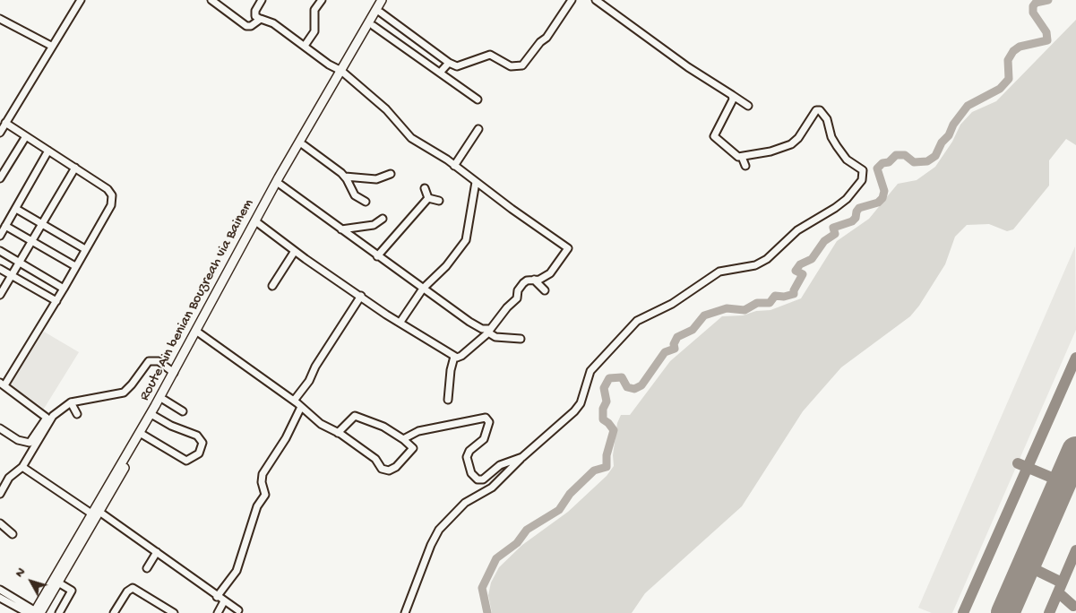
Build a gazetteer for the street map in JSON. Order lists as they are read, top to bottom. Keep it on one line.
{"streets":{"main road":["Route Ain benian Bouzreah via Bainem"]},"north":"top left"}
